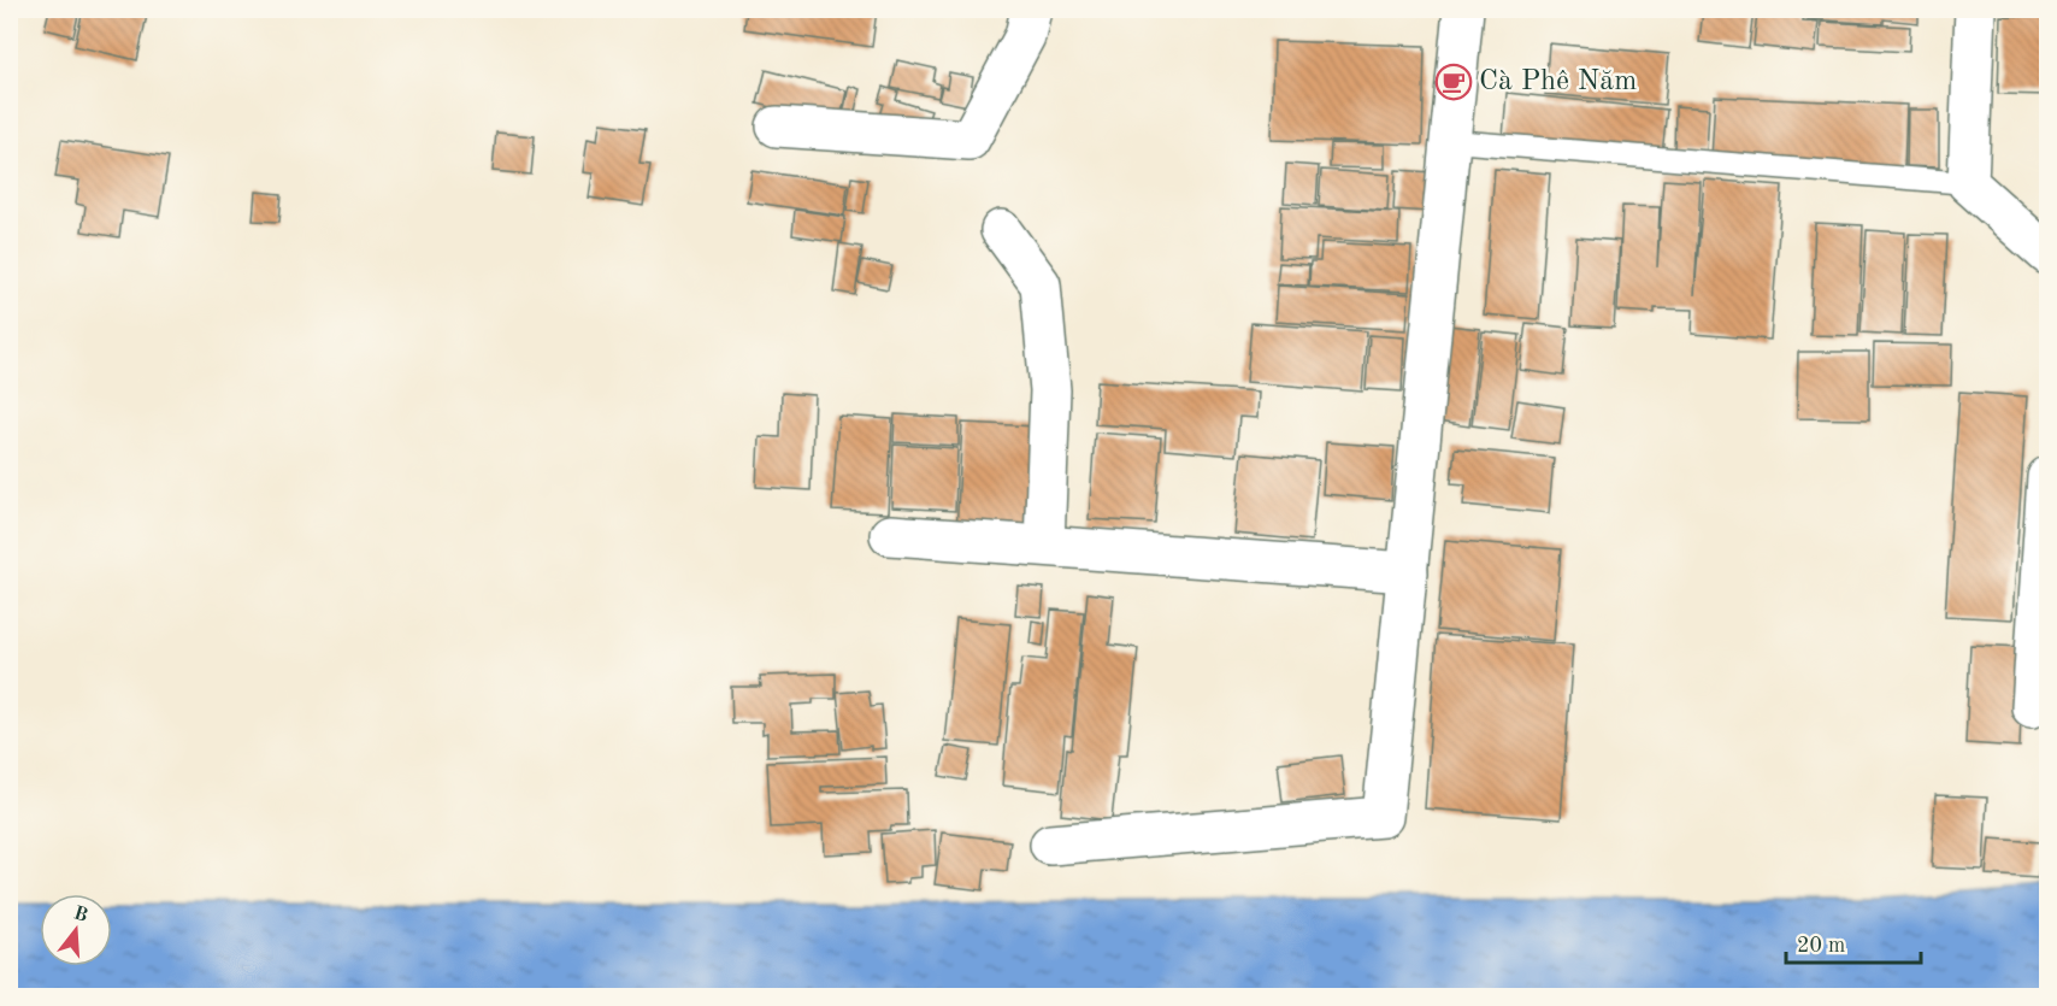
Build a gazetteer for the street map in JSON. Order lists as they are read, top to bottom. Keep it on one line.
{"places":{"cafe":["Cà Phê Năm"]},"scale_bar":"20 m","north":"top"}
